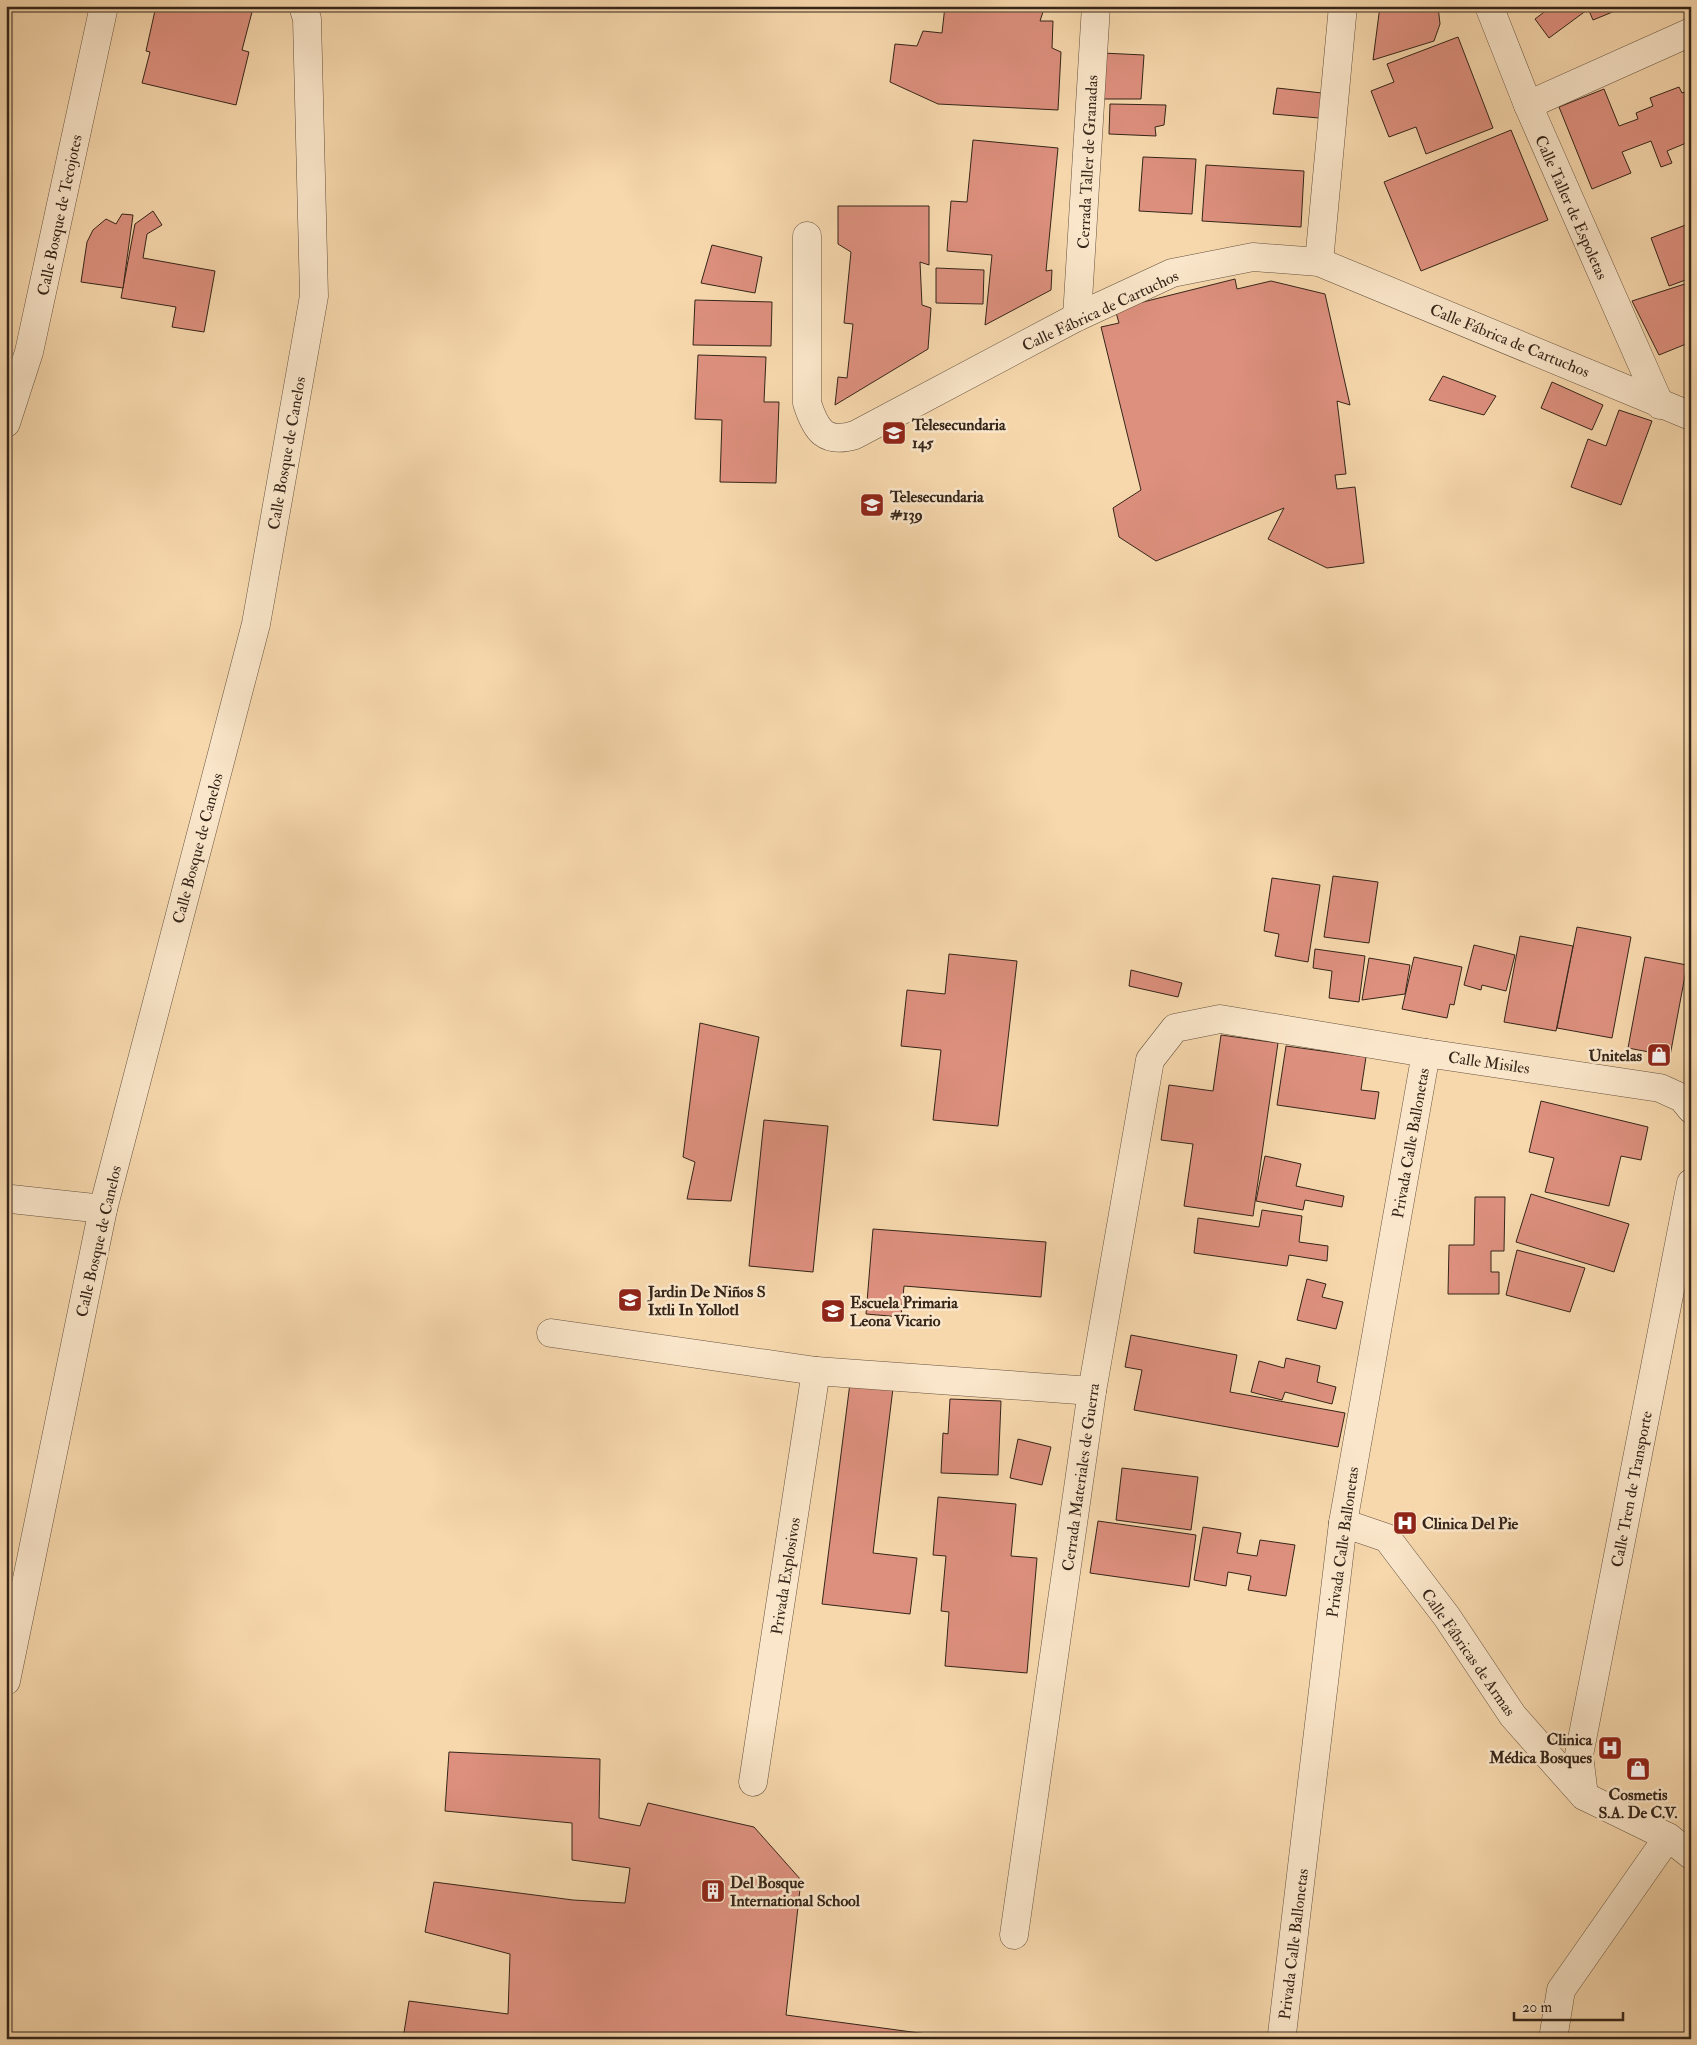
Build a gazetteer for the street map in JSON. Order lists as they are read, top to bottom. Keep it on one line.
{"streets":{"street":["Cerrada Taller de Granadas","Calle Taller de Espoletas","Calle Bosque de Tecojotes","Calle Fábrica de Cartuchos","Calle Bosque de Canelos","Calle Misiles","Privada Calle Ballonetas","Cerrada Materiales de Guerra","Calle Tren de Transporte","Privada Explosivos","Calle Fábricas de Armas"]},"crossings":[["Cerrada Taller de Granadas","Calle Fábrica de Cartuchos"],["Calle Taller de Espoletas","Calle Fábrica de Cartuchos"],["Calle Misiles","Privada Calle Ballonetas"],["Calle Misiles","Cerrada Materiales de Guerra"],["Privada Calle Ballonetas","Calle Fábricas de Armas"],["Calle Tren de Transporte","Calle Fábricas de Armas"]],"places":{"school or university":["Telesecundaria 145","Telesecundaria #139","Jardin De Niños S Ixtli In Yollotl","Escuela Primaria Leona Vicario"],"shop":["Unitelas","Cosmetis S.A. De C.V."],"hospital":["Clinica Del Pie","Clinica Médica Bosques"],"building":["Del Bosque International School"]},"scale_bar":"20 m"}
